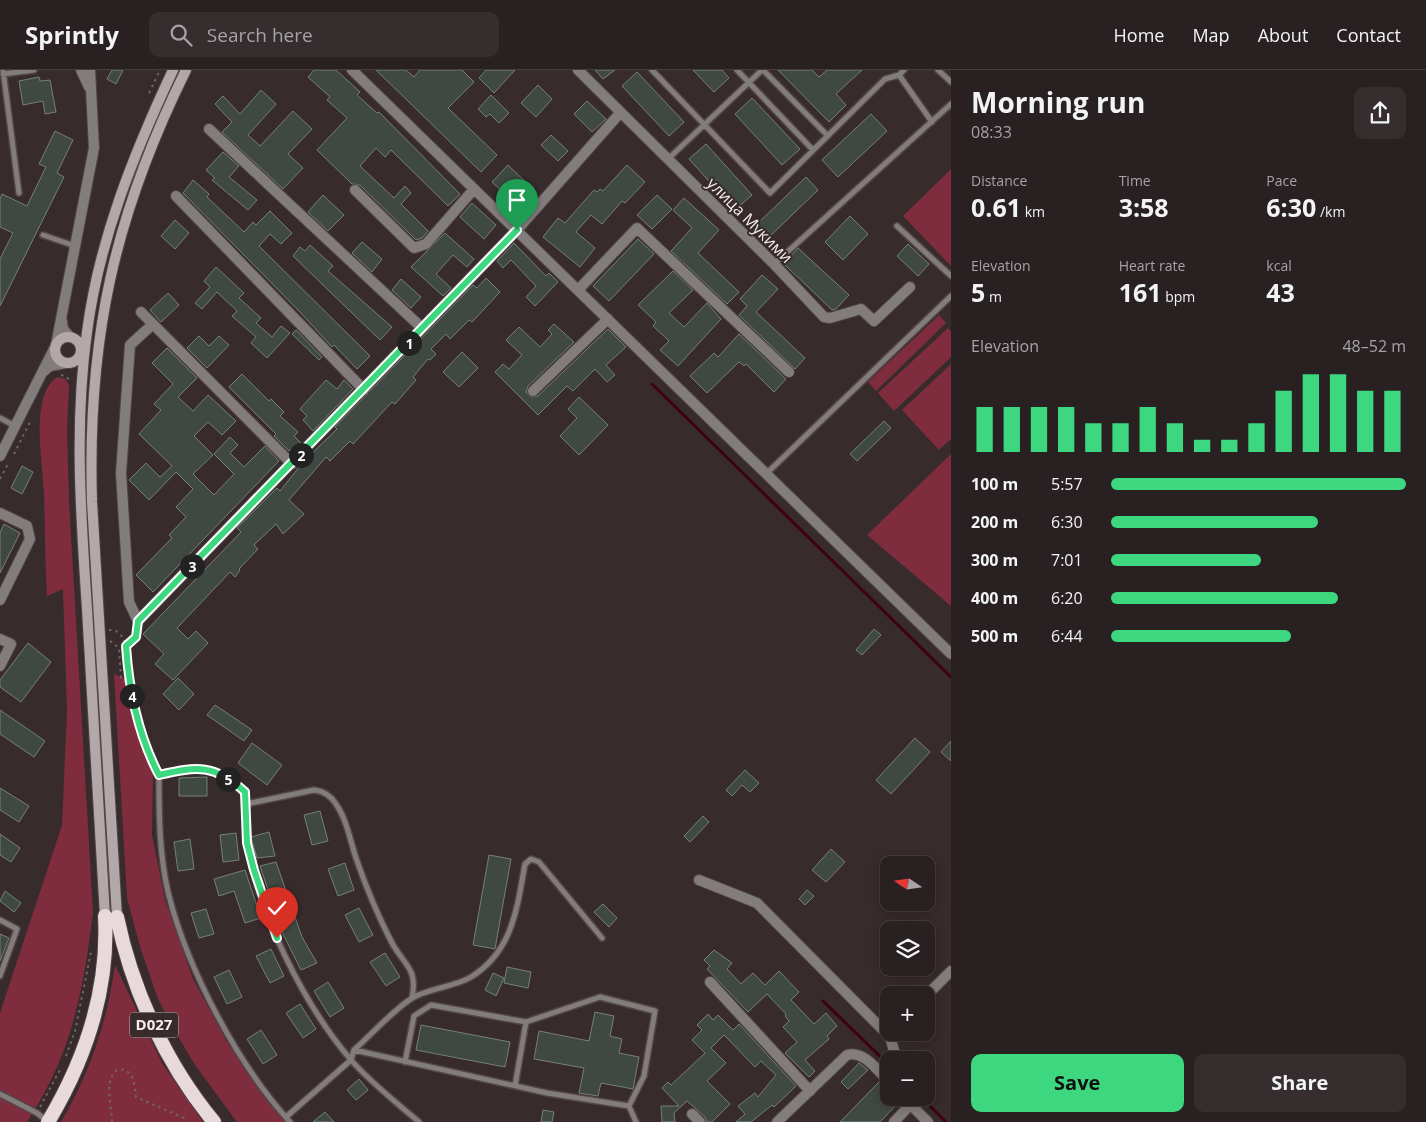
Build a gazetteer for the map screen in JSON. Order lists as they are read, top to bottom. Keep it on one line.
{"streets":{"highway":["D027"],"street":["улица Мукими"]},"north":"left","page":{"header":"Sprintly","search":"Search here","nav":["Home","Map","About","Contact"],"heading":["Morning run","08:33"],"stats":[["Distance","0.61 km"],["Time","3:58"],["Pace","6:30 /km"],["Elevation","5 m"],["Heart rate","161 bpm"],["kcal","43"]],"chart":["Elevation","48–52 m"],"pins":["1","2","3","4","5"],"list":[{"name":"100 m","note":"5:57"},{"name":"200 m","note":"6:30"},{"name":"300 m","note":"7:01"},{"name":"400 m","note":"6:20"},{"name":"500 m","note":"6:44"}],"map_buttons":["+","−"],"buttons":["Save","Share"]}}
